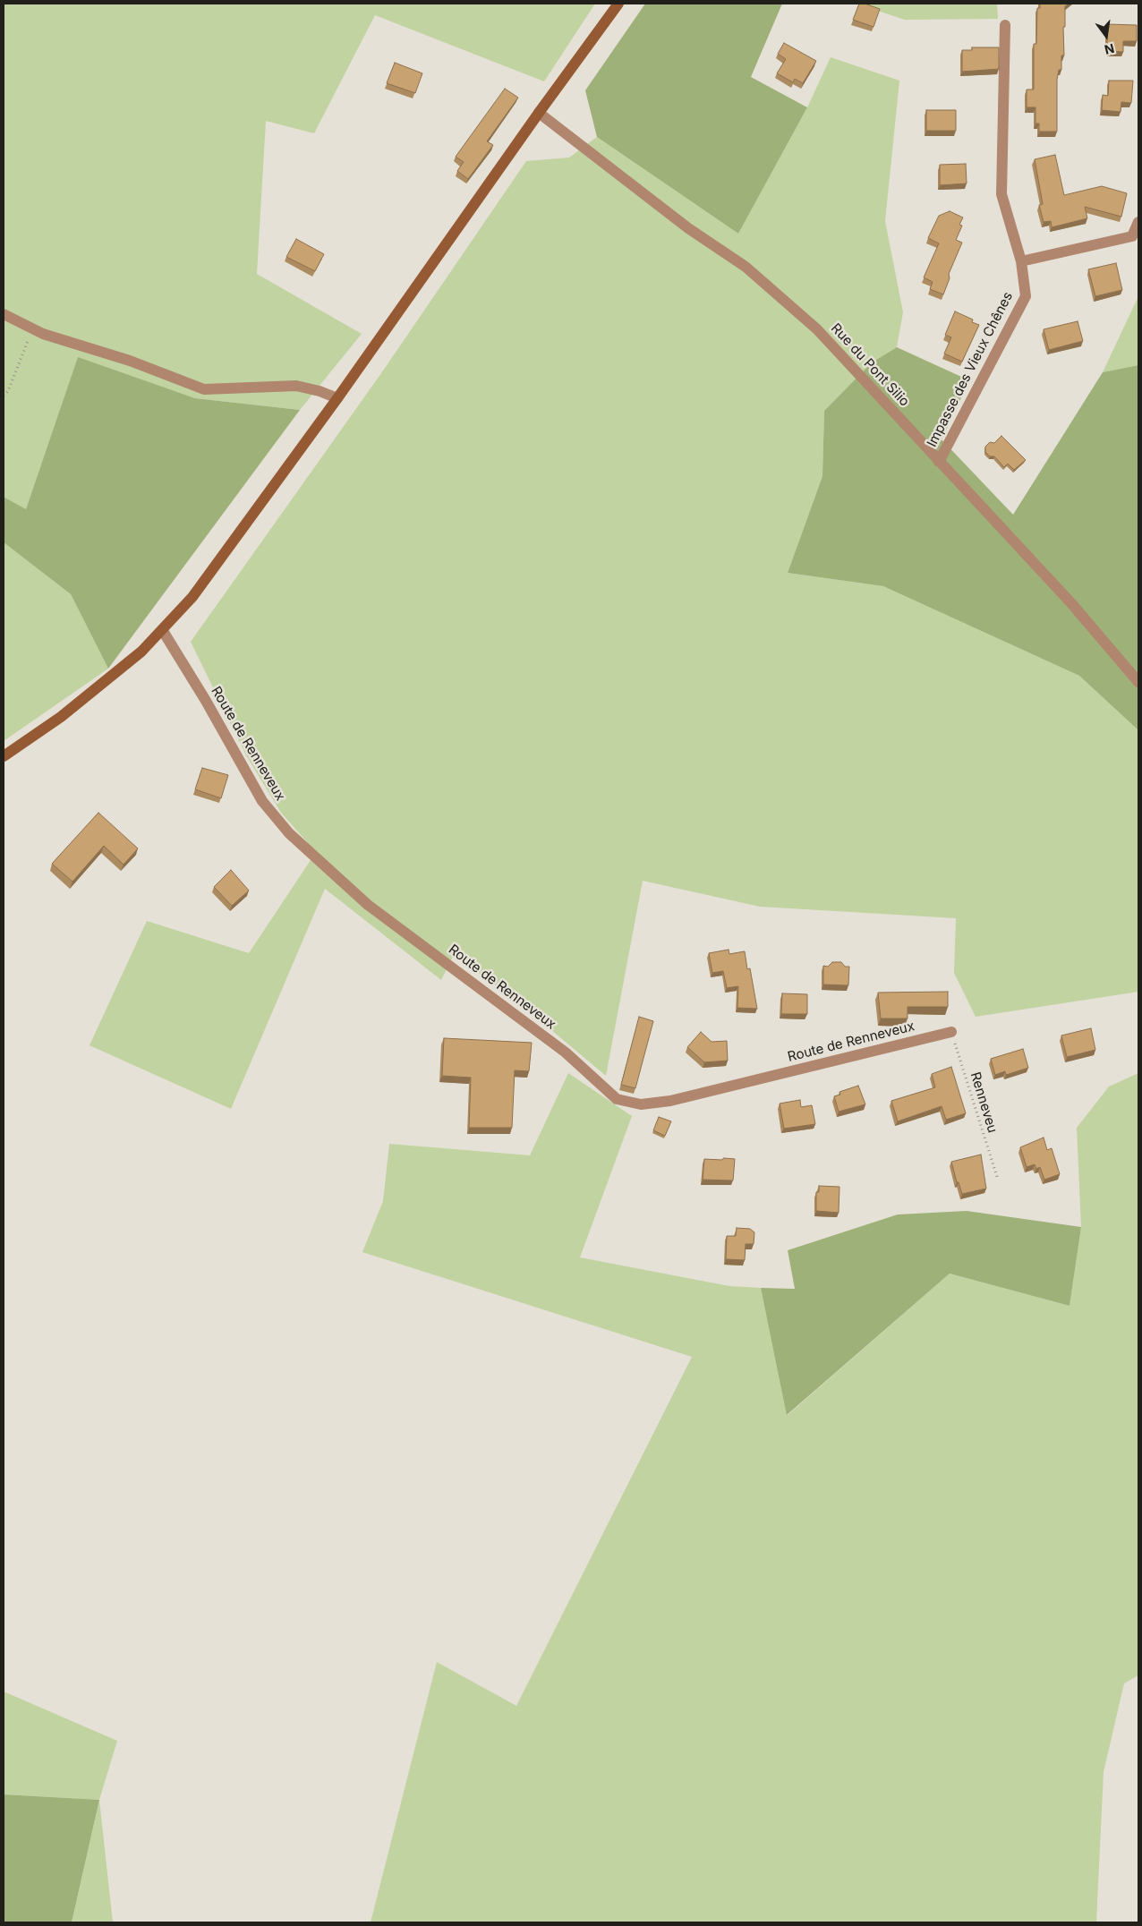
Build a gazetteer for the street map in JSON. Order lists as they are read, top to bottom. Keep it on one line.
{"streets":{"street":["Rue du Pont Silio","Impasse des Vieux Chênes","Route de Renneveux"],"path":["Renneveu"]},"crossings":[["Rue du Pont Silio","Impasse des Vieux Chênes"],["Route de Renneveux","Renneveu"]],"north":"bottom"}
